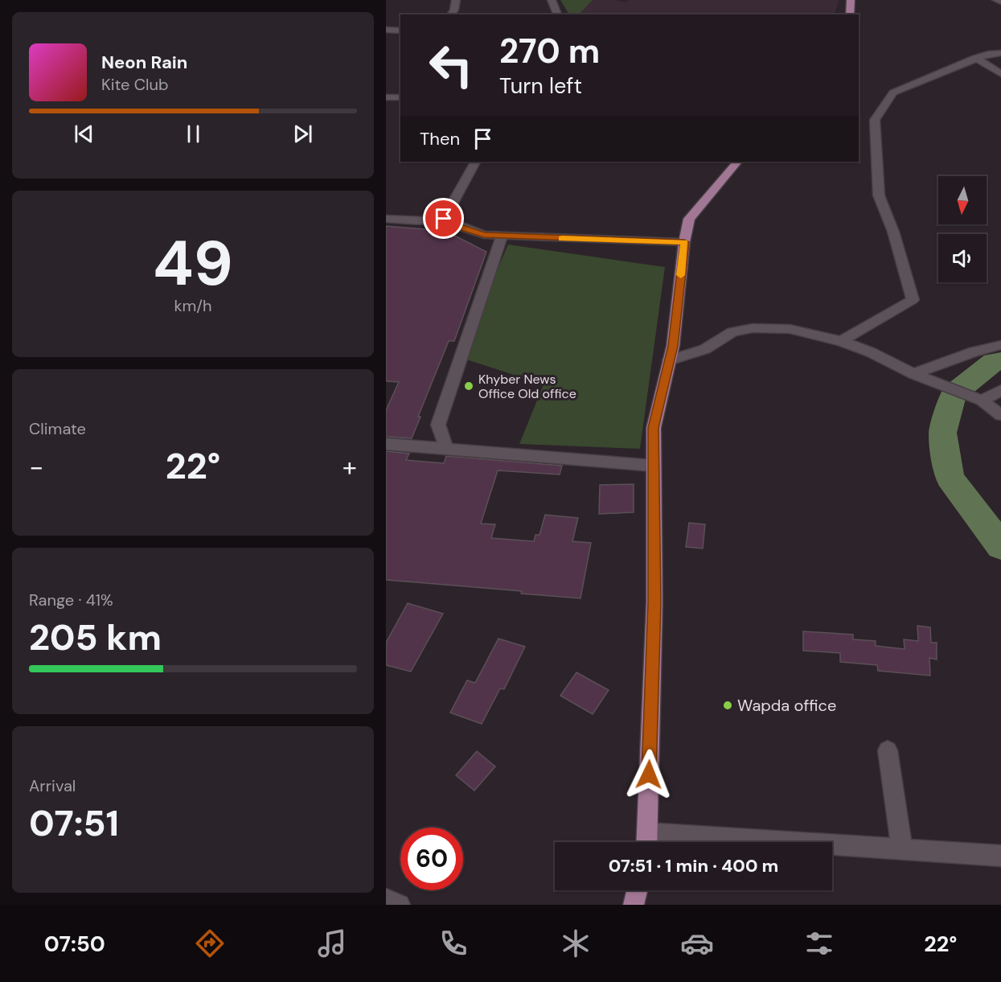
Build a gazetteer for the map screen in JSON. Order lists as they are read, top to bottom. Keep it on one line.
{"places":["Khyber News Office Old office","Wapda office"],"north":"bottom","page":{"turn":["270 m","Turn left"],"song":["Neon Rain","Kite Club"],"then":"Then","tile":[["49","km/h"],"Climate",["Range · 41%","205 km"],["Arrival","07:51"]],"heat":["−","22°","+"],"limit":"60","trip":"07:51 · 1 min · 400 m","tabs":["07:50","22°"]}}
